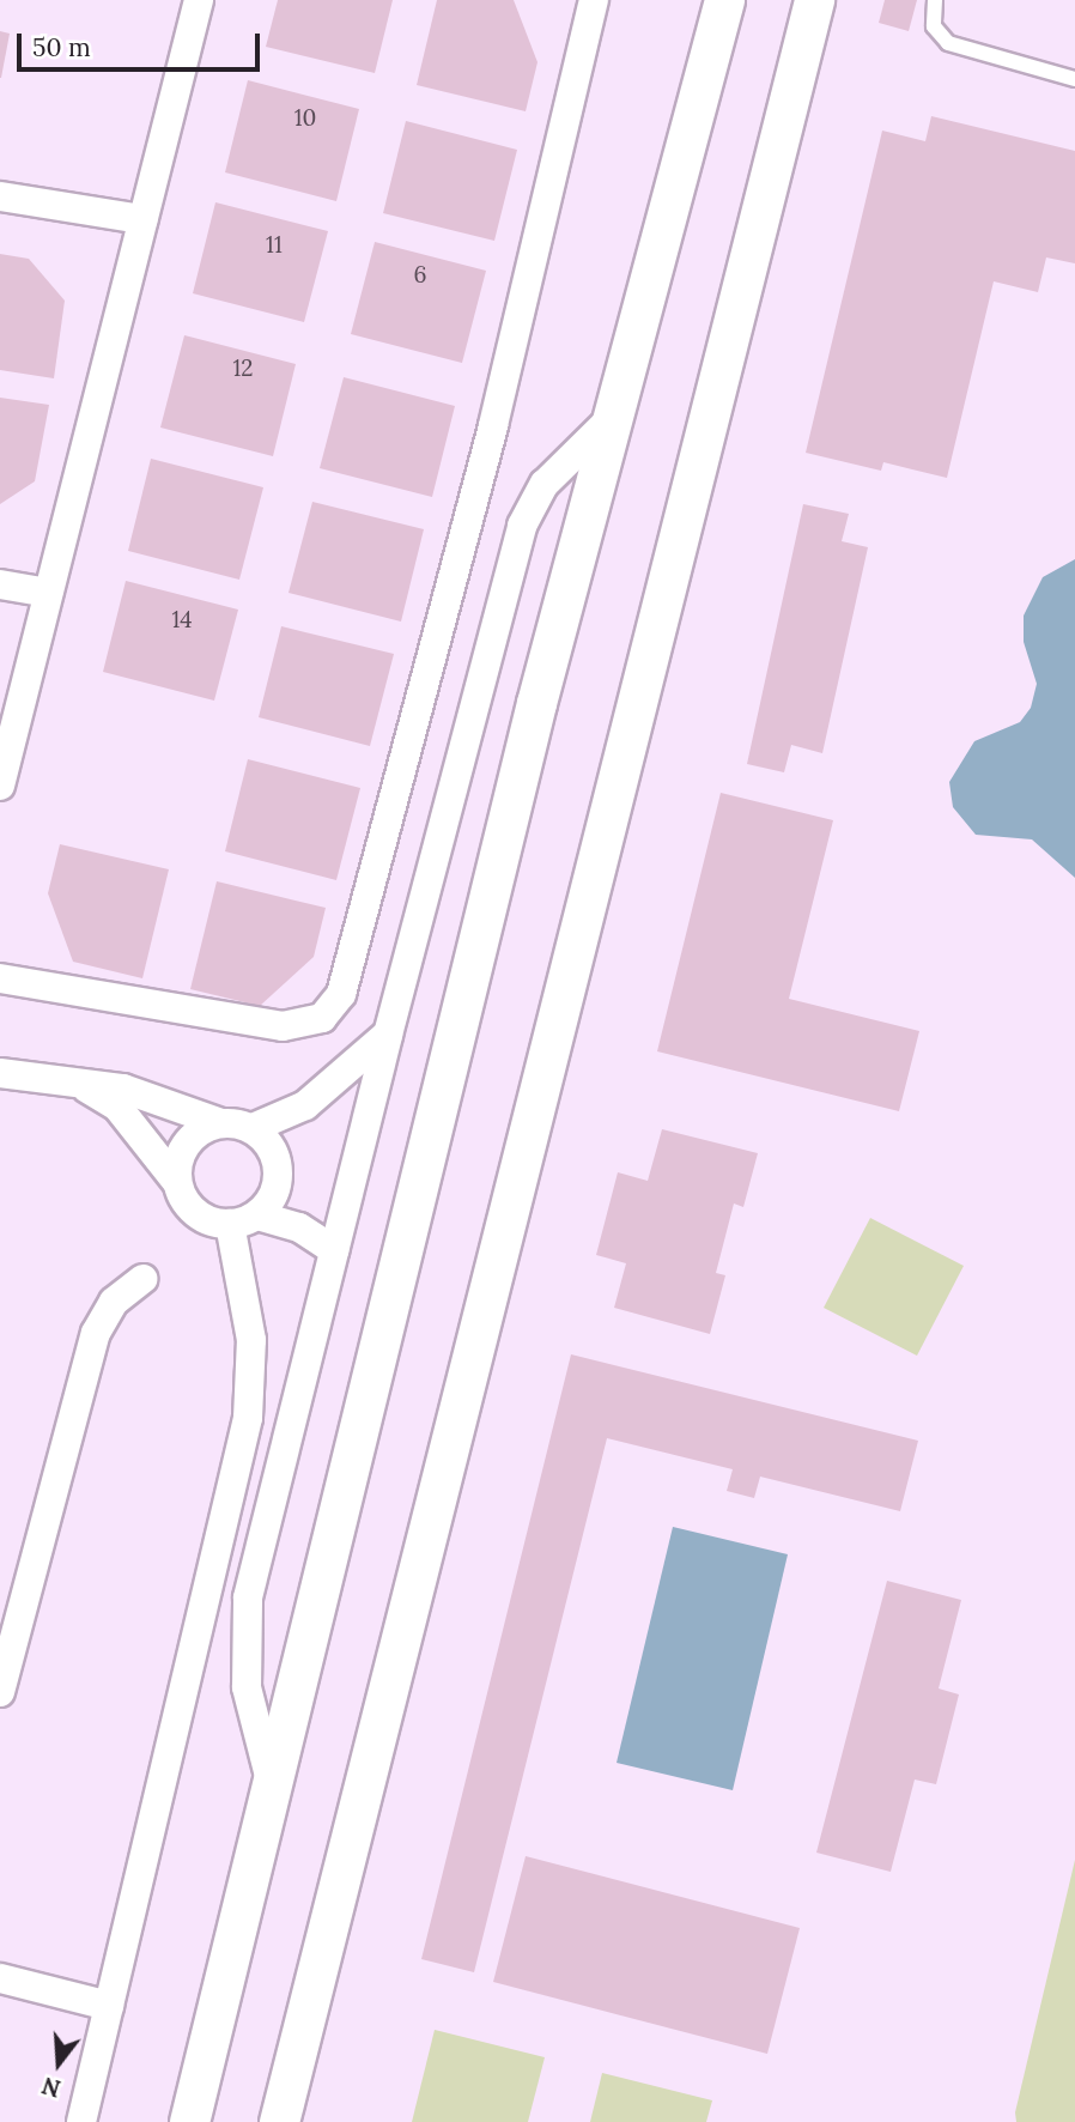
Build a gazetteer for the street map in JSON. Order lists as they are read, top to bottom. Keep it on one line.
{"house_numbers":["10","11","6","12","14"],"scale_bar":"50 m","north":"bottom"}
